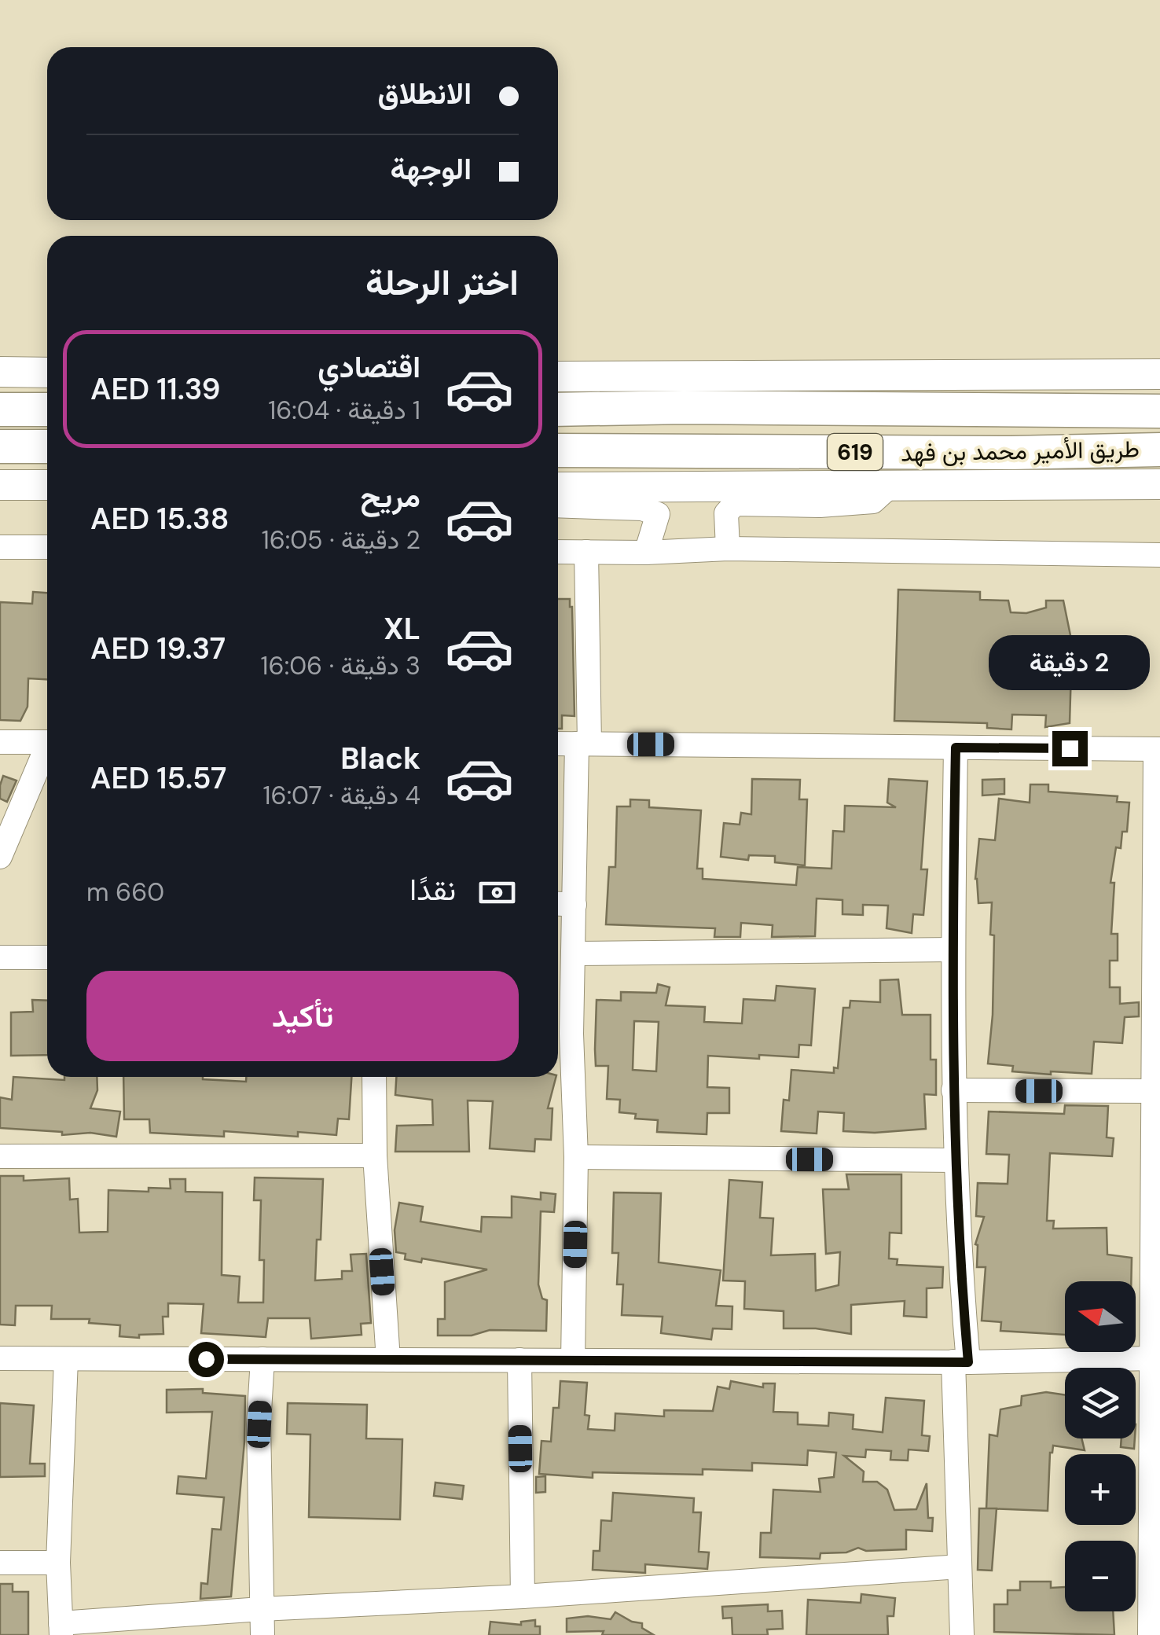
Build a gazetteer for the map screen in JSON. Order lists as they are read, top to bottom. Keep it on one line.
{"streets":{"highway":["طريق الأمير محمد بن فهد","619"]},"north":"left","page":{"banner":["الانطلاق","الوجهة"],"heading":"اختر الرحلة","list":[{"name":"اقتصادي","note":"1 دقيقة · 16:04","value":"AED 11.39"},{"name":"مريح","note":"2 دقيقة · 16:05","value":"AED 15.38"},{"name":"XL","note":"3 دقيقة · 16:06","value":"AED 19.37"},{"name":"Black","note":"4 دقيقة · 16:07","value":"AED 15.57"}],"bubble":"2 دقيقة","pay":["نقدًا","660 m"],"buttons":"تأكيد","map_buttons":["+","−"]}}
